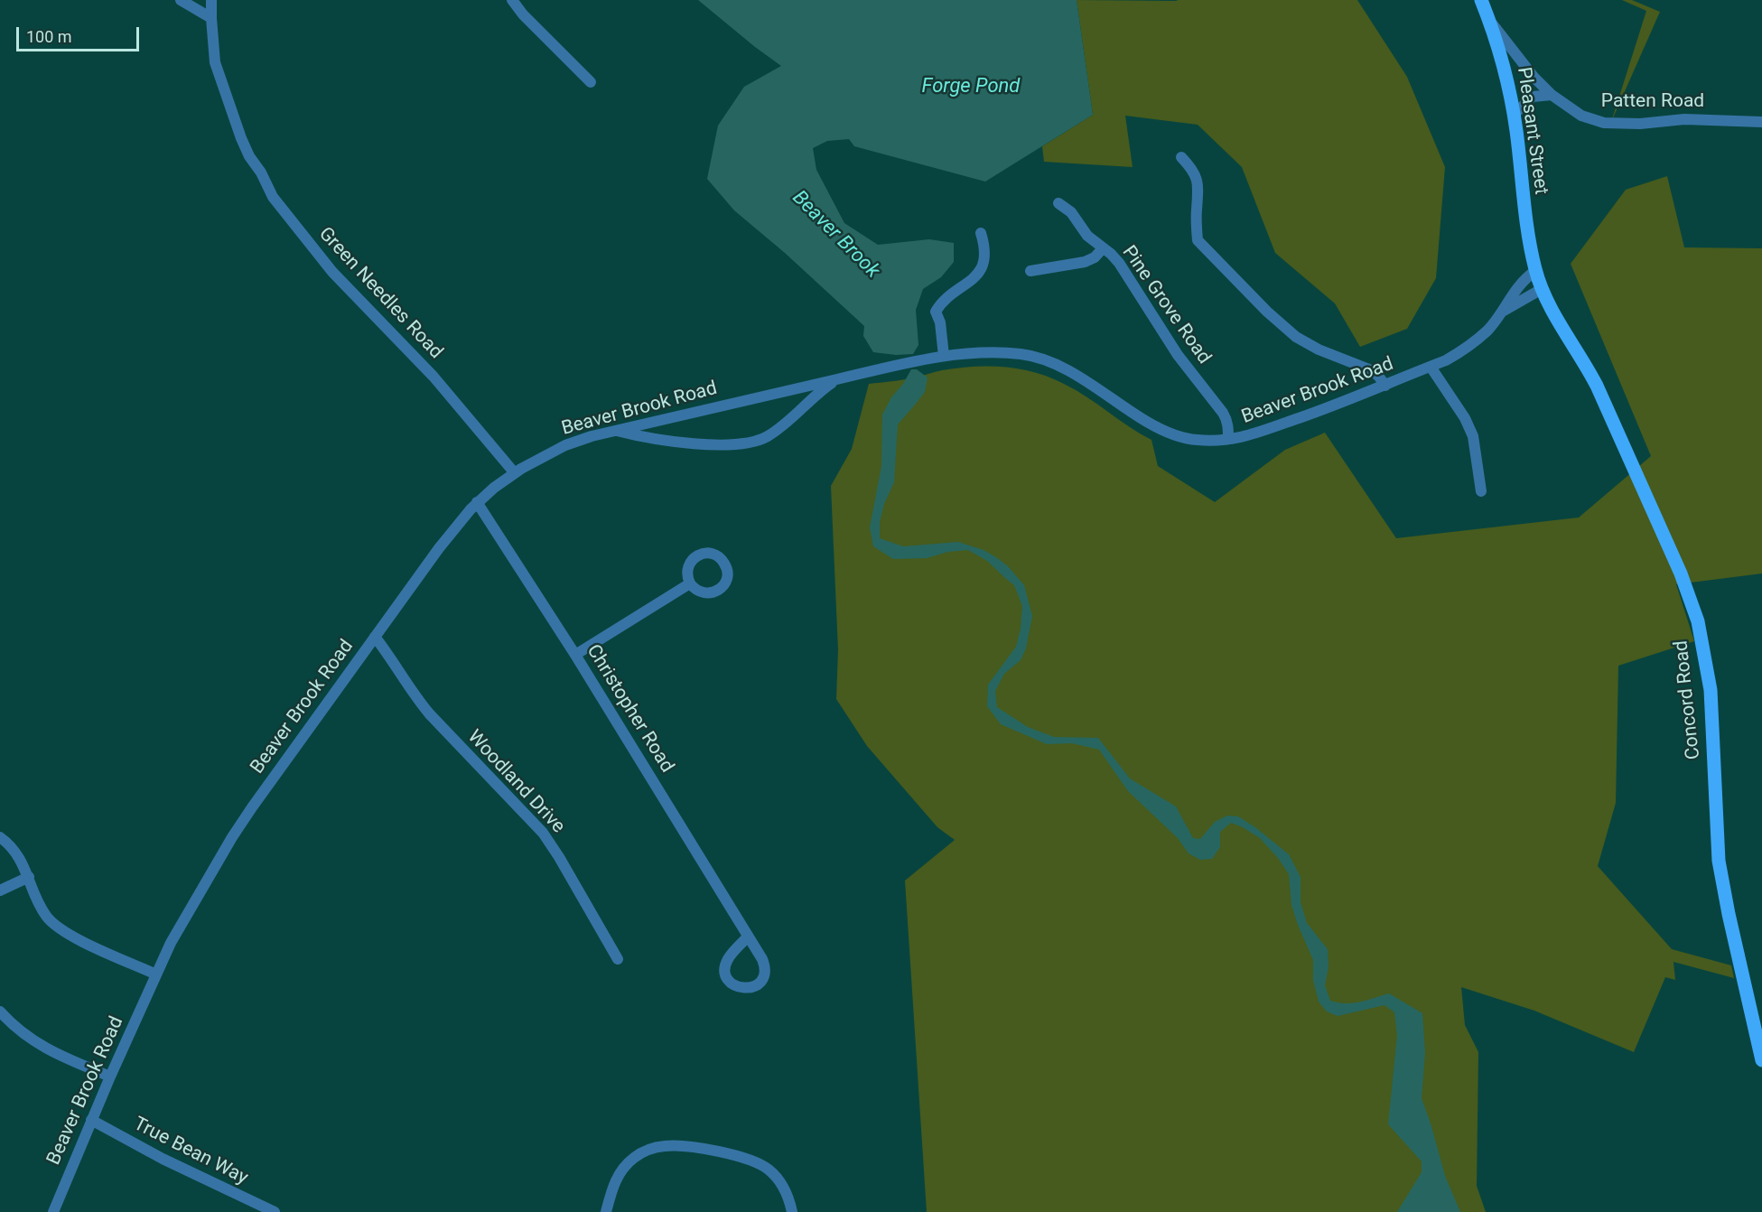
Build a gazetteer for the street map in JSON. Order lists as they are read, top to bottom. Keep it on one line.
{"streets":{"main road":["Pleasant Street","Concord Road"],"street":["Patten Road","Green Needles Road","Pine Grove Road","Beaver Brook Road","Christopher Road","Woodland Drive","True Bean Way"]},"crossings":[["Patten Road","Pleasant Street"],["Pleasant Street","Beaver Brook Road"],["Pleasant Street","Concord Road"],["Green Needles Road","Beaver Brook Road"],["Pine Grove Road","Beaver Brook Road"],["Beaver Brook Road","Concord Road"],["Beaver Brook Road","Christopher Road"],["Beaver Brook Road","Woodland Drive"],["Beaver Brook Road","True Bean Way"]],"water":["Forge Pond","Beaver Brook"],"scale_bar":"100 m"}
